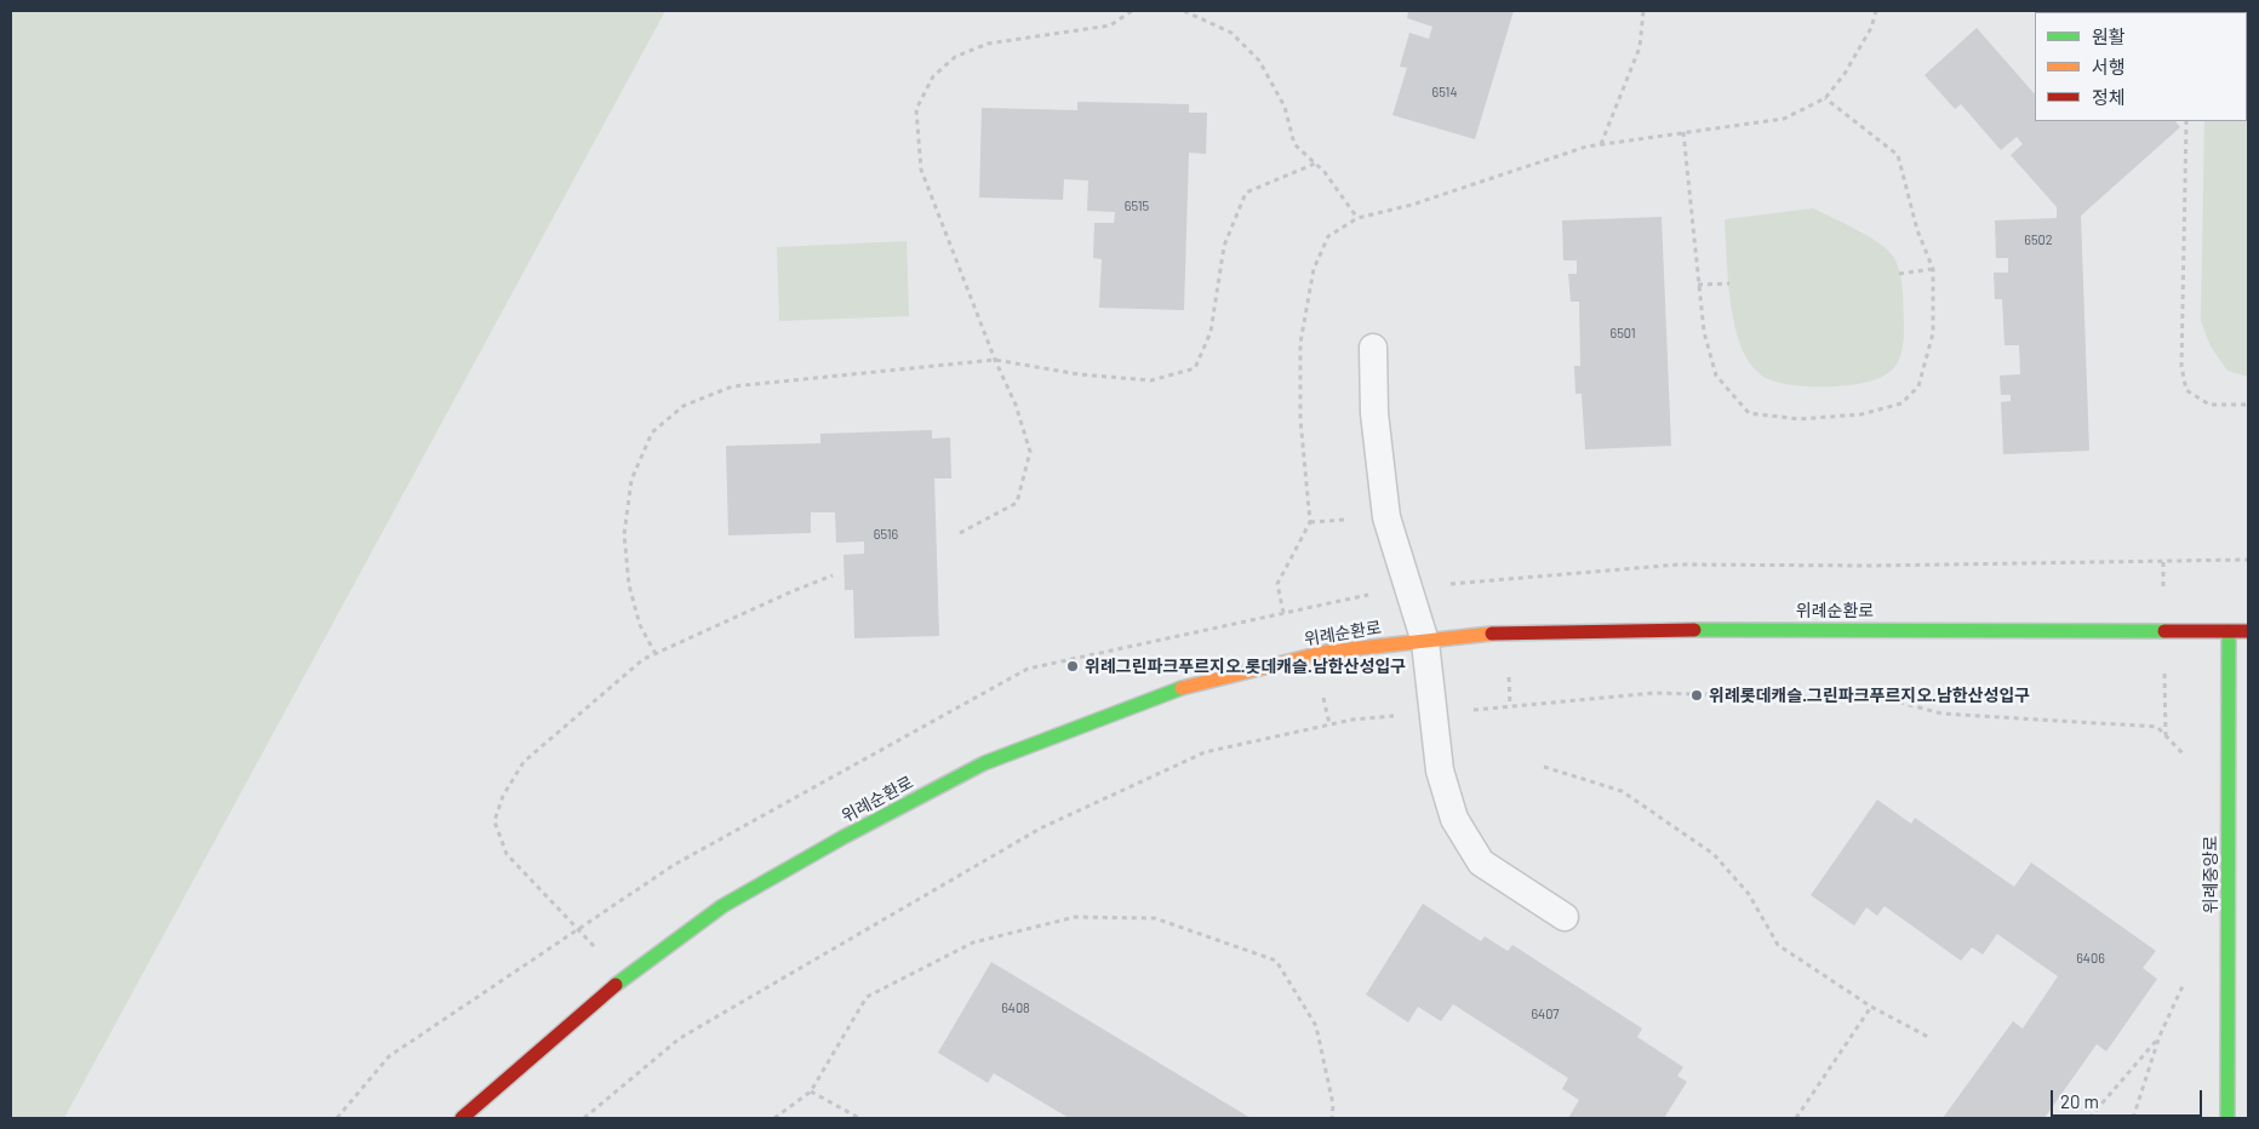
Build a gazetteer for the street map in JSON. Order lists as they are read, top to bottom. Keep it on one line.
{"streets":{"street":["위례순환로","위례중앙로"]},"crossings":[["위례순환로","위례중앙로"]],"places":["위례그린파크푸르지오.롯데캐슬.남한산성입구","위례롯데캐슬.그린파크푸르지오.남한산성입구"],"house_numbers":["6514","6515","6502","6501","6516","6406","6408","6407"],"legend":["원활","서행","정체"],"scale_bar":"20 m"}
